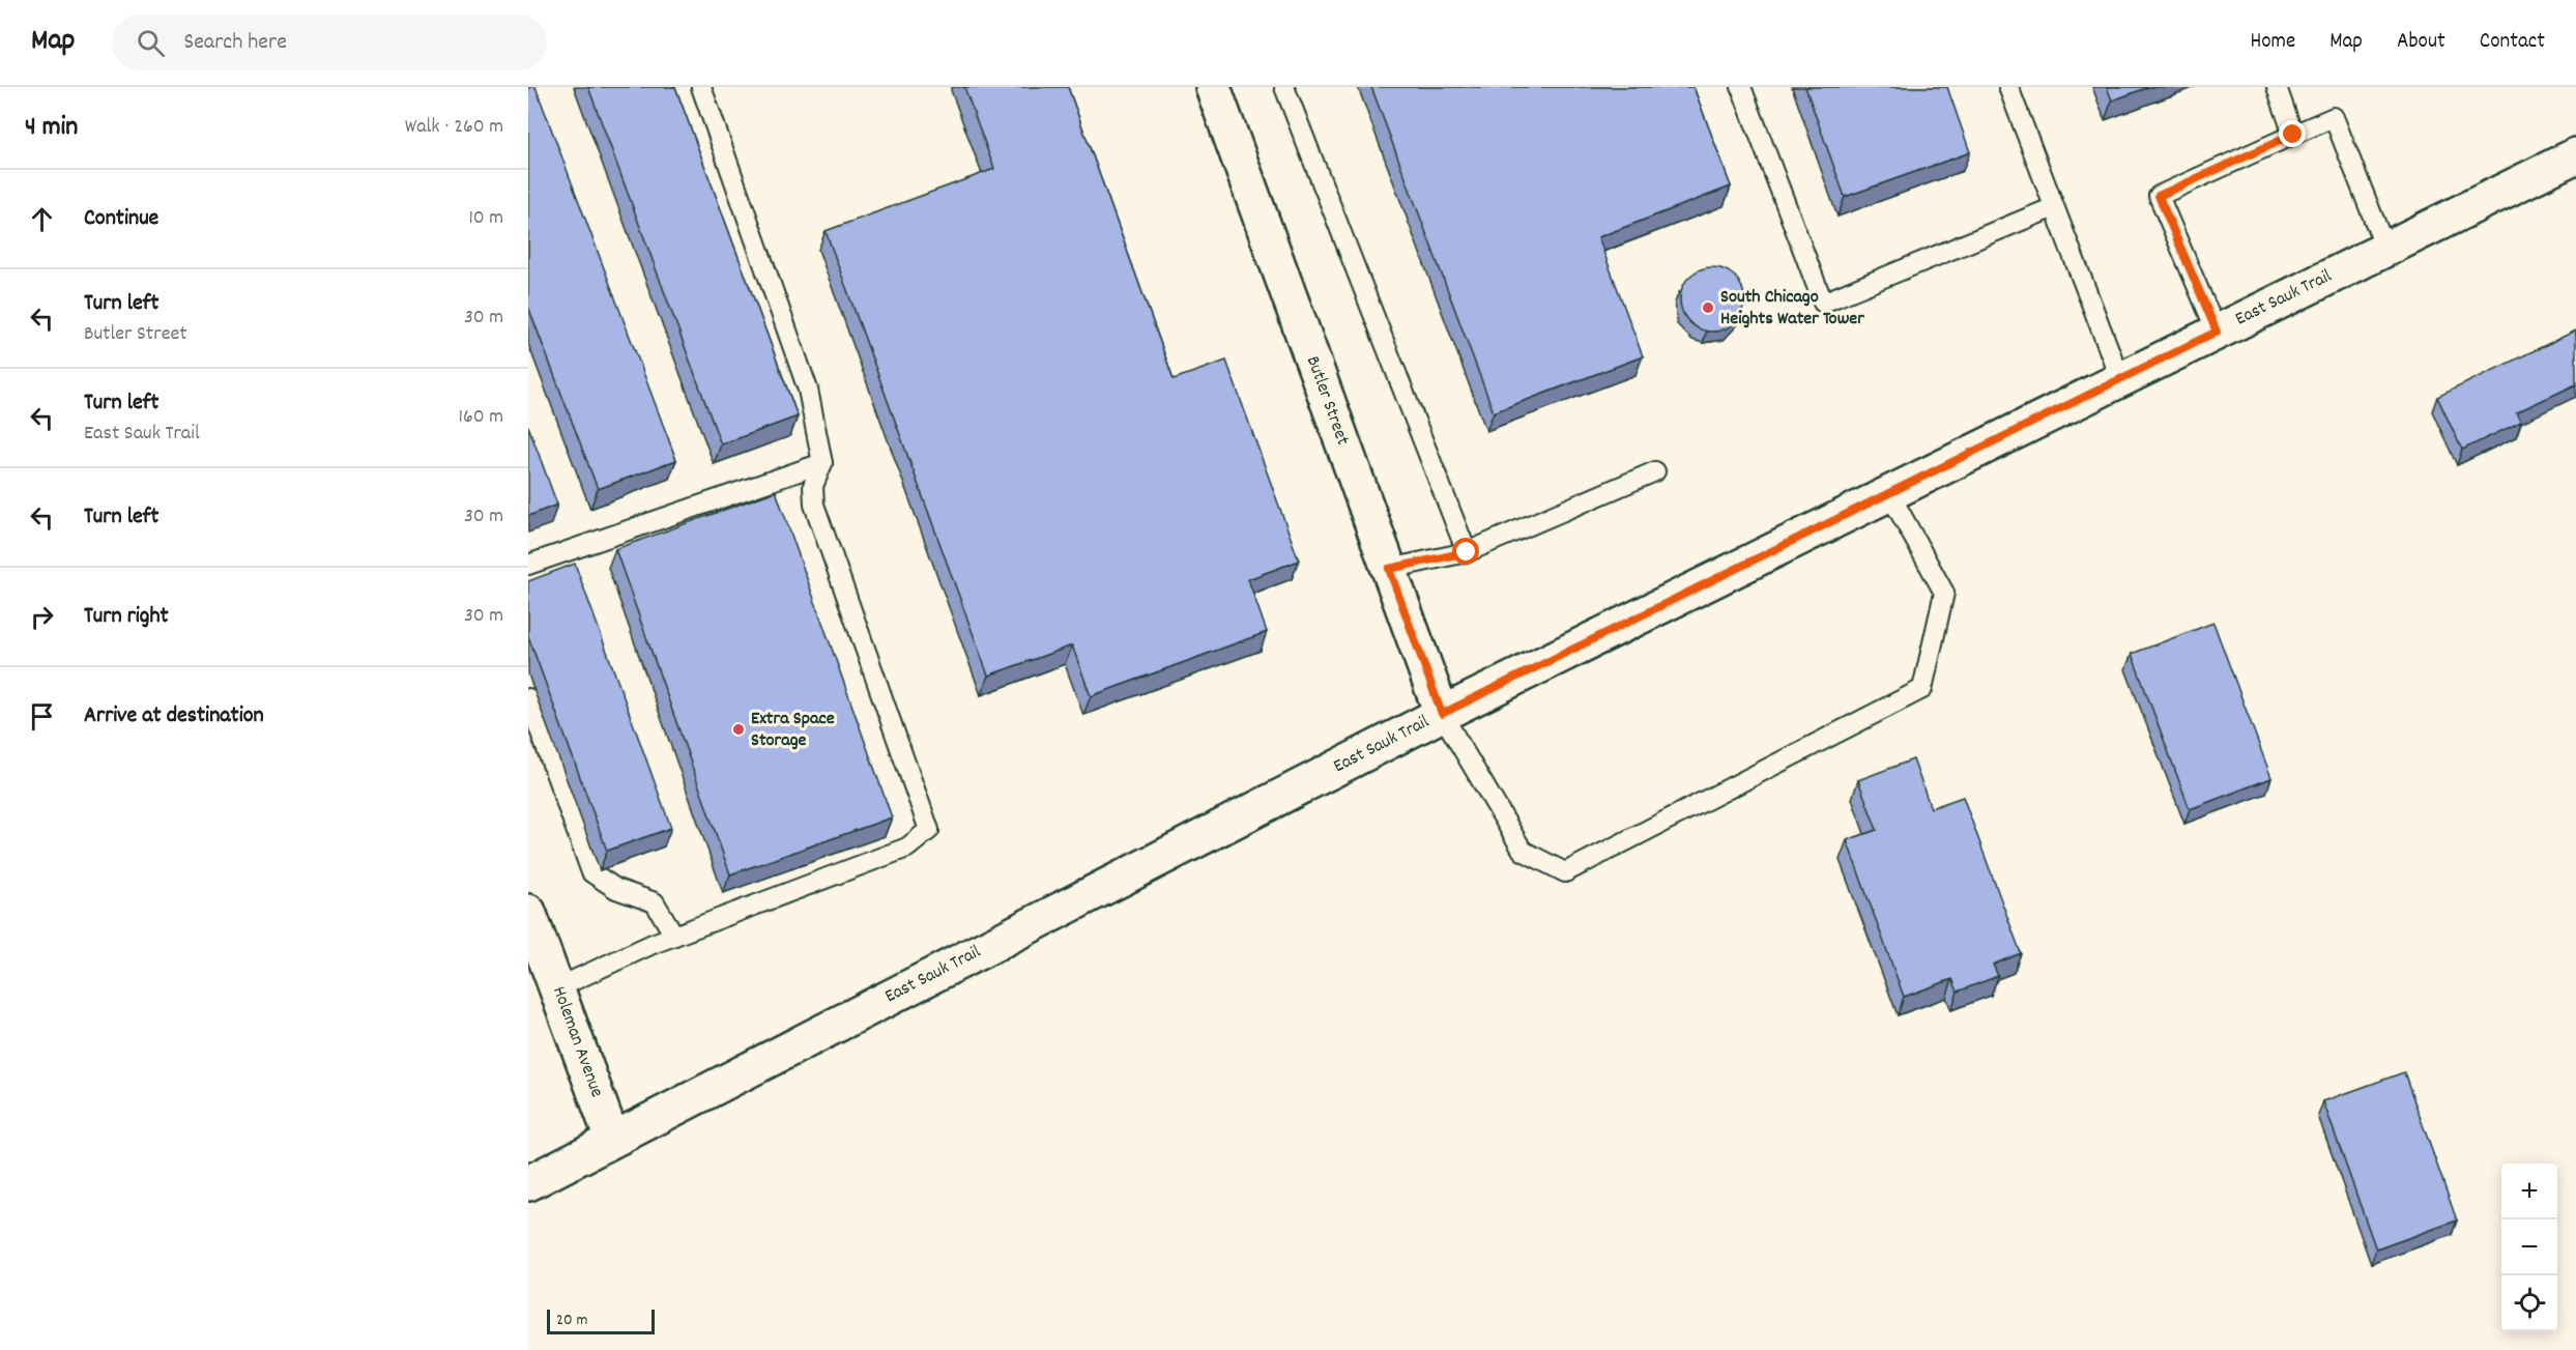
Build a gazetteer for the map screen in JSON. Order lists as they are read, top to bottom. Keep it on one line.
{"streets":{"main road":["East Sauk Trail","Butler Street","Holeman Avenue"]},"crossings":[["East Sauk Trail","Butler Street"],["East Sauk Trail","Holeman Avenue"]],"places":["South Chicago Heights Water Tower","Extra Space Storage"],"scale_bar":"20 m","page":{"header":"Map","search":"Search here","nav":["Home","Map","About","Contact"],"heading":["4 min","Walk · 260 m"],"list":[["Continue","10 m"],["Turn left","Butler Street","30 m"],["Turn left","East Sauk Trail","160 m"],["Turn left","30 m"],["Turn right","30 m"],"Arrive at destination"],"map_buttons":["+","−"],"scale":"20 m"}}
